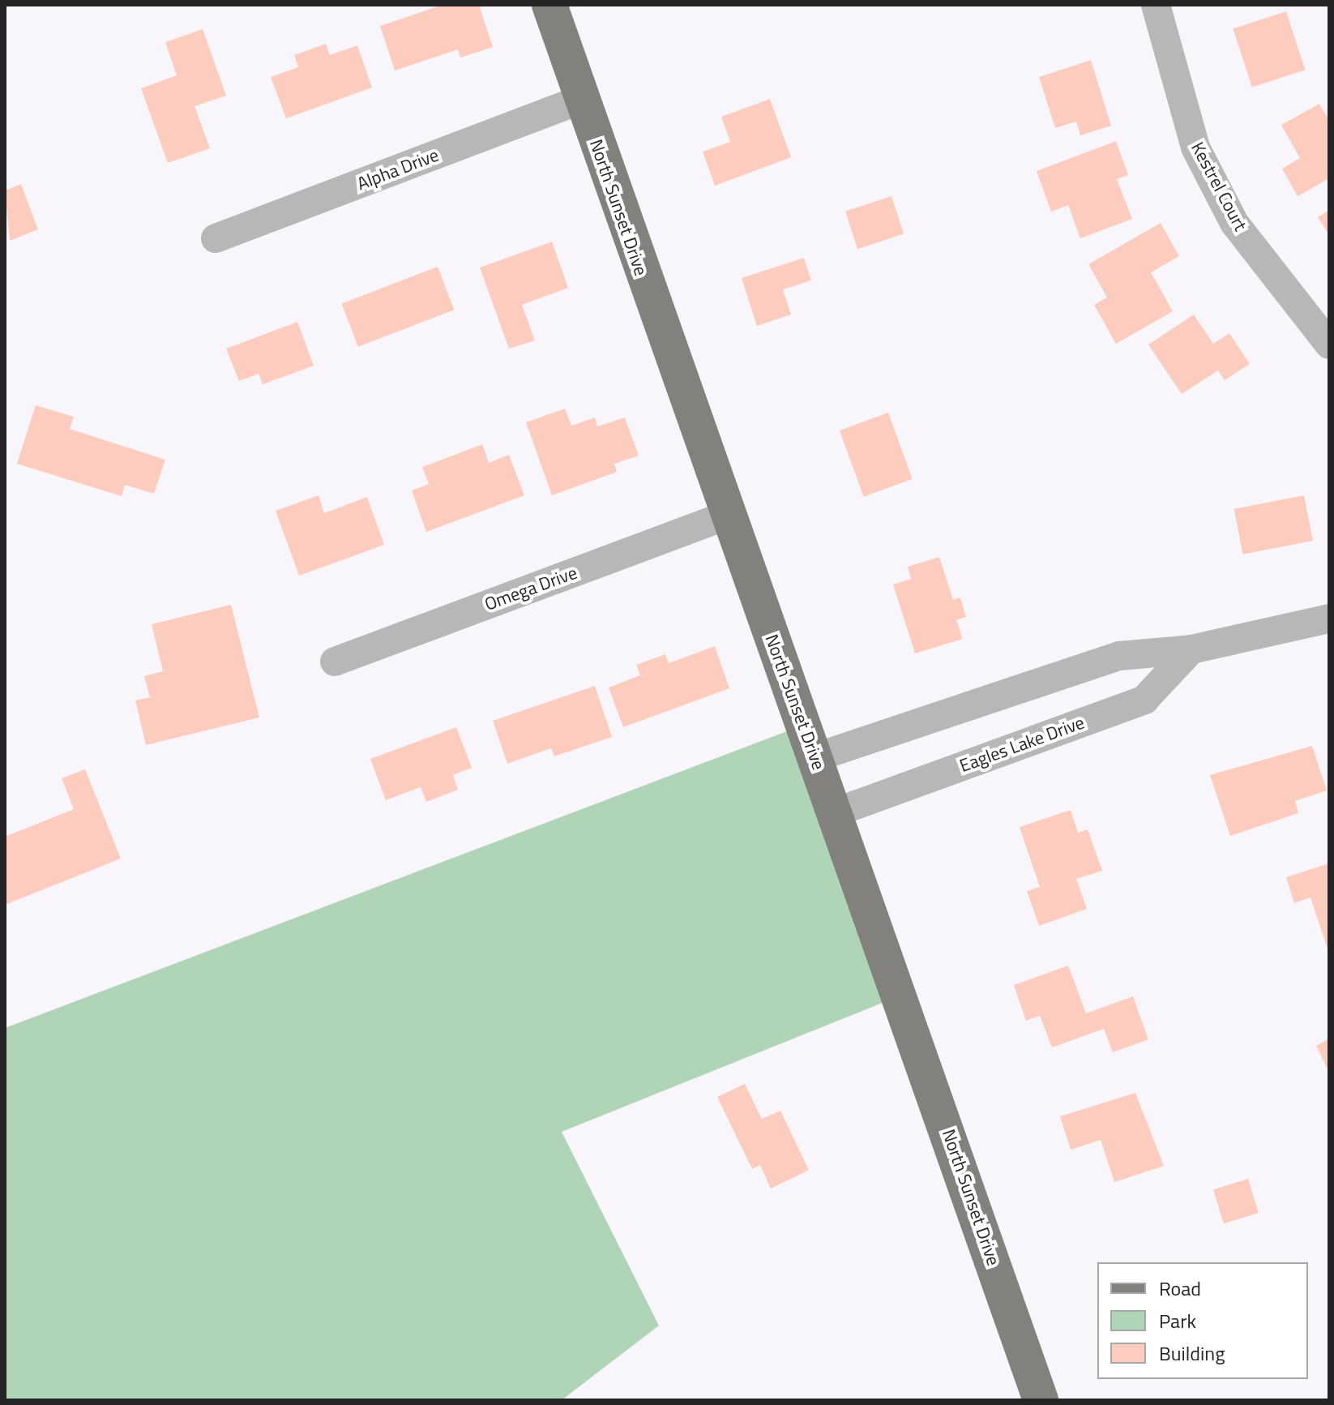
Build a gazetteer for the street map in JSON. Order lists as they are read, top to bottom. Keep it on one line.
{"streets":{"main road":["North Sunset Drive"],"street":["Alpha Drive","Kestrel Court","Omega Drive","Eagles Lake Drive"]},"crossings":[["Alpha Drive","North Sunset Drive"],["North Sunset Drive","Omega Drive"],["North Sunset Drive","Eagles Lake Drive"]],"legend":["Road","Park","Building"]}
